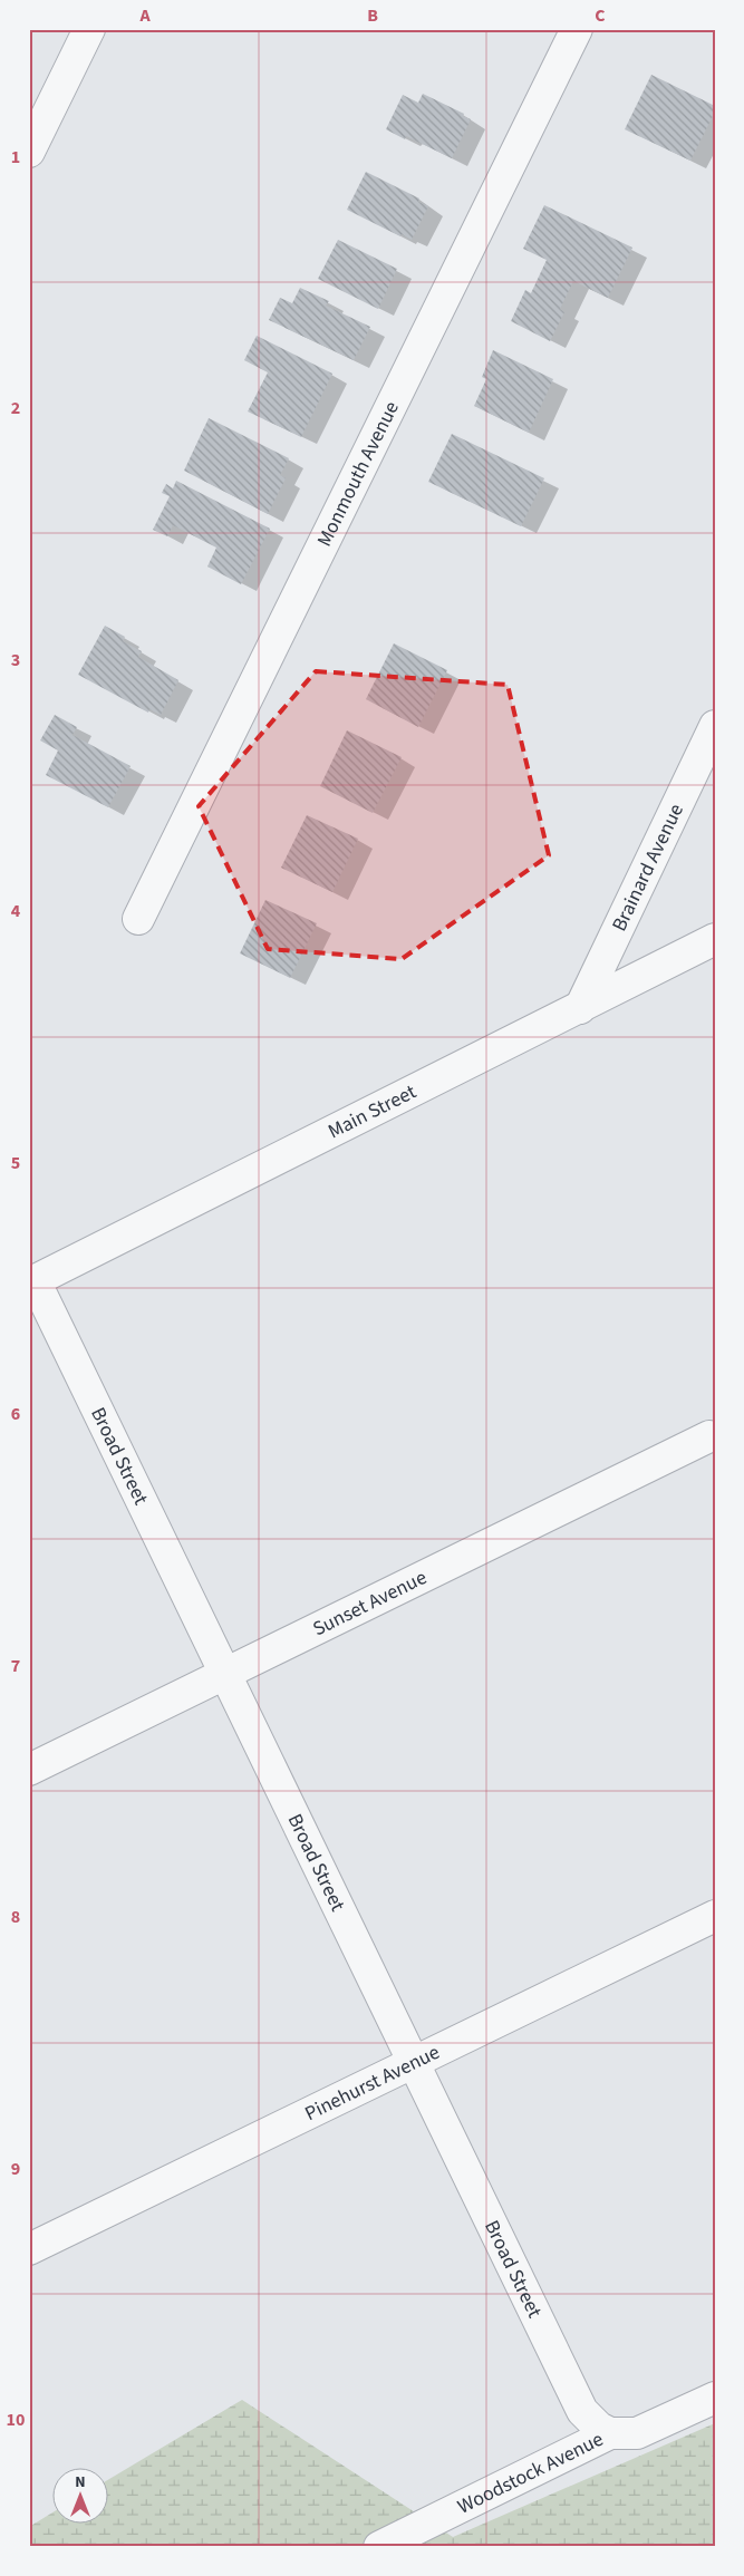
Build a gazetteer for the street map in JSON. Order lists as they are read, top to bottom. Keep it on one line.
{"streets":{"street":["Monmouth Avenue","Brainard Avenue","Main Street","Broad Street","Sunset Avenue","Pinehurst Avenue","Woodstock Avenue"]},"crossings":[["Brainard Avenue","Main Street"],["Main Street","Broad Street"],["Broad Street","Sunset Avenue"],["Broad Street","Pinehurst Avenue"],["Broad Street","Woodstock Avenue"]],"north":"top","grid":{"columns":["A","B","C"],"rows":["1","2","3","4","5","6","7","8","9","10"]}}
